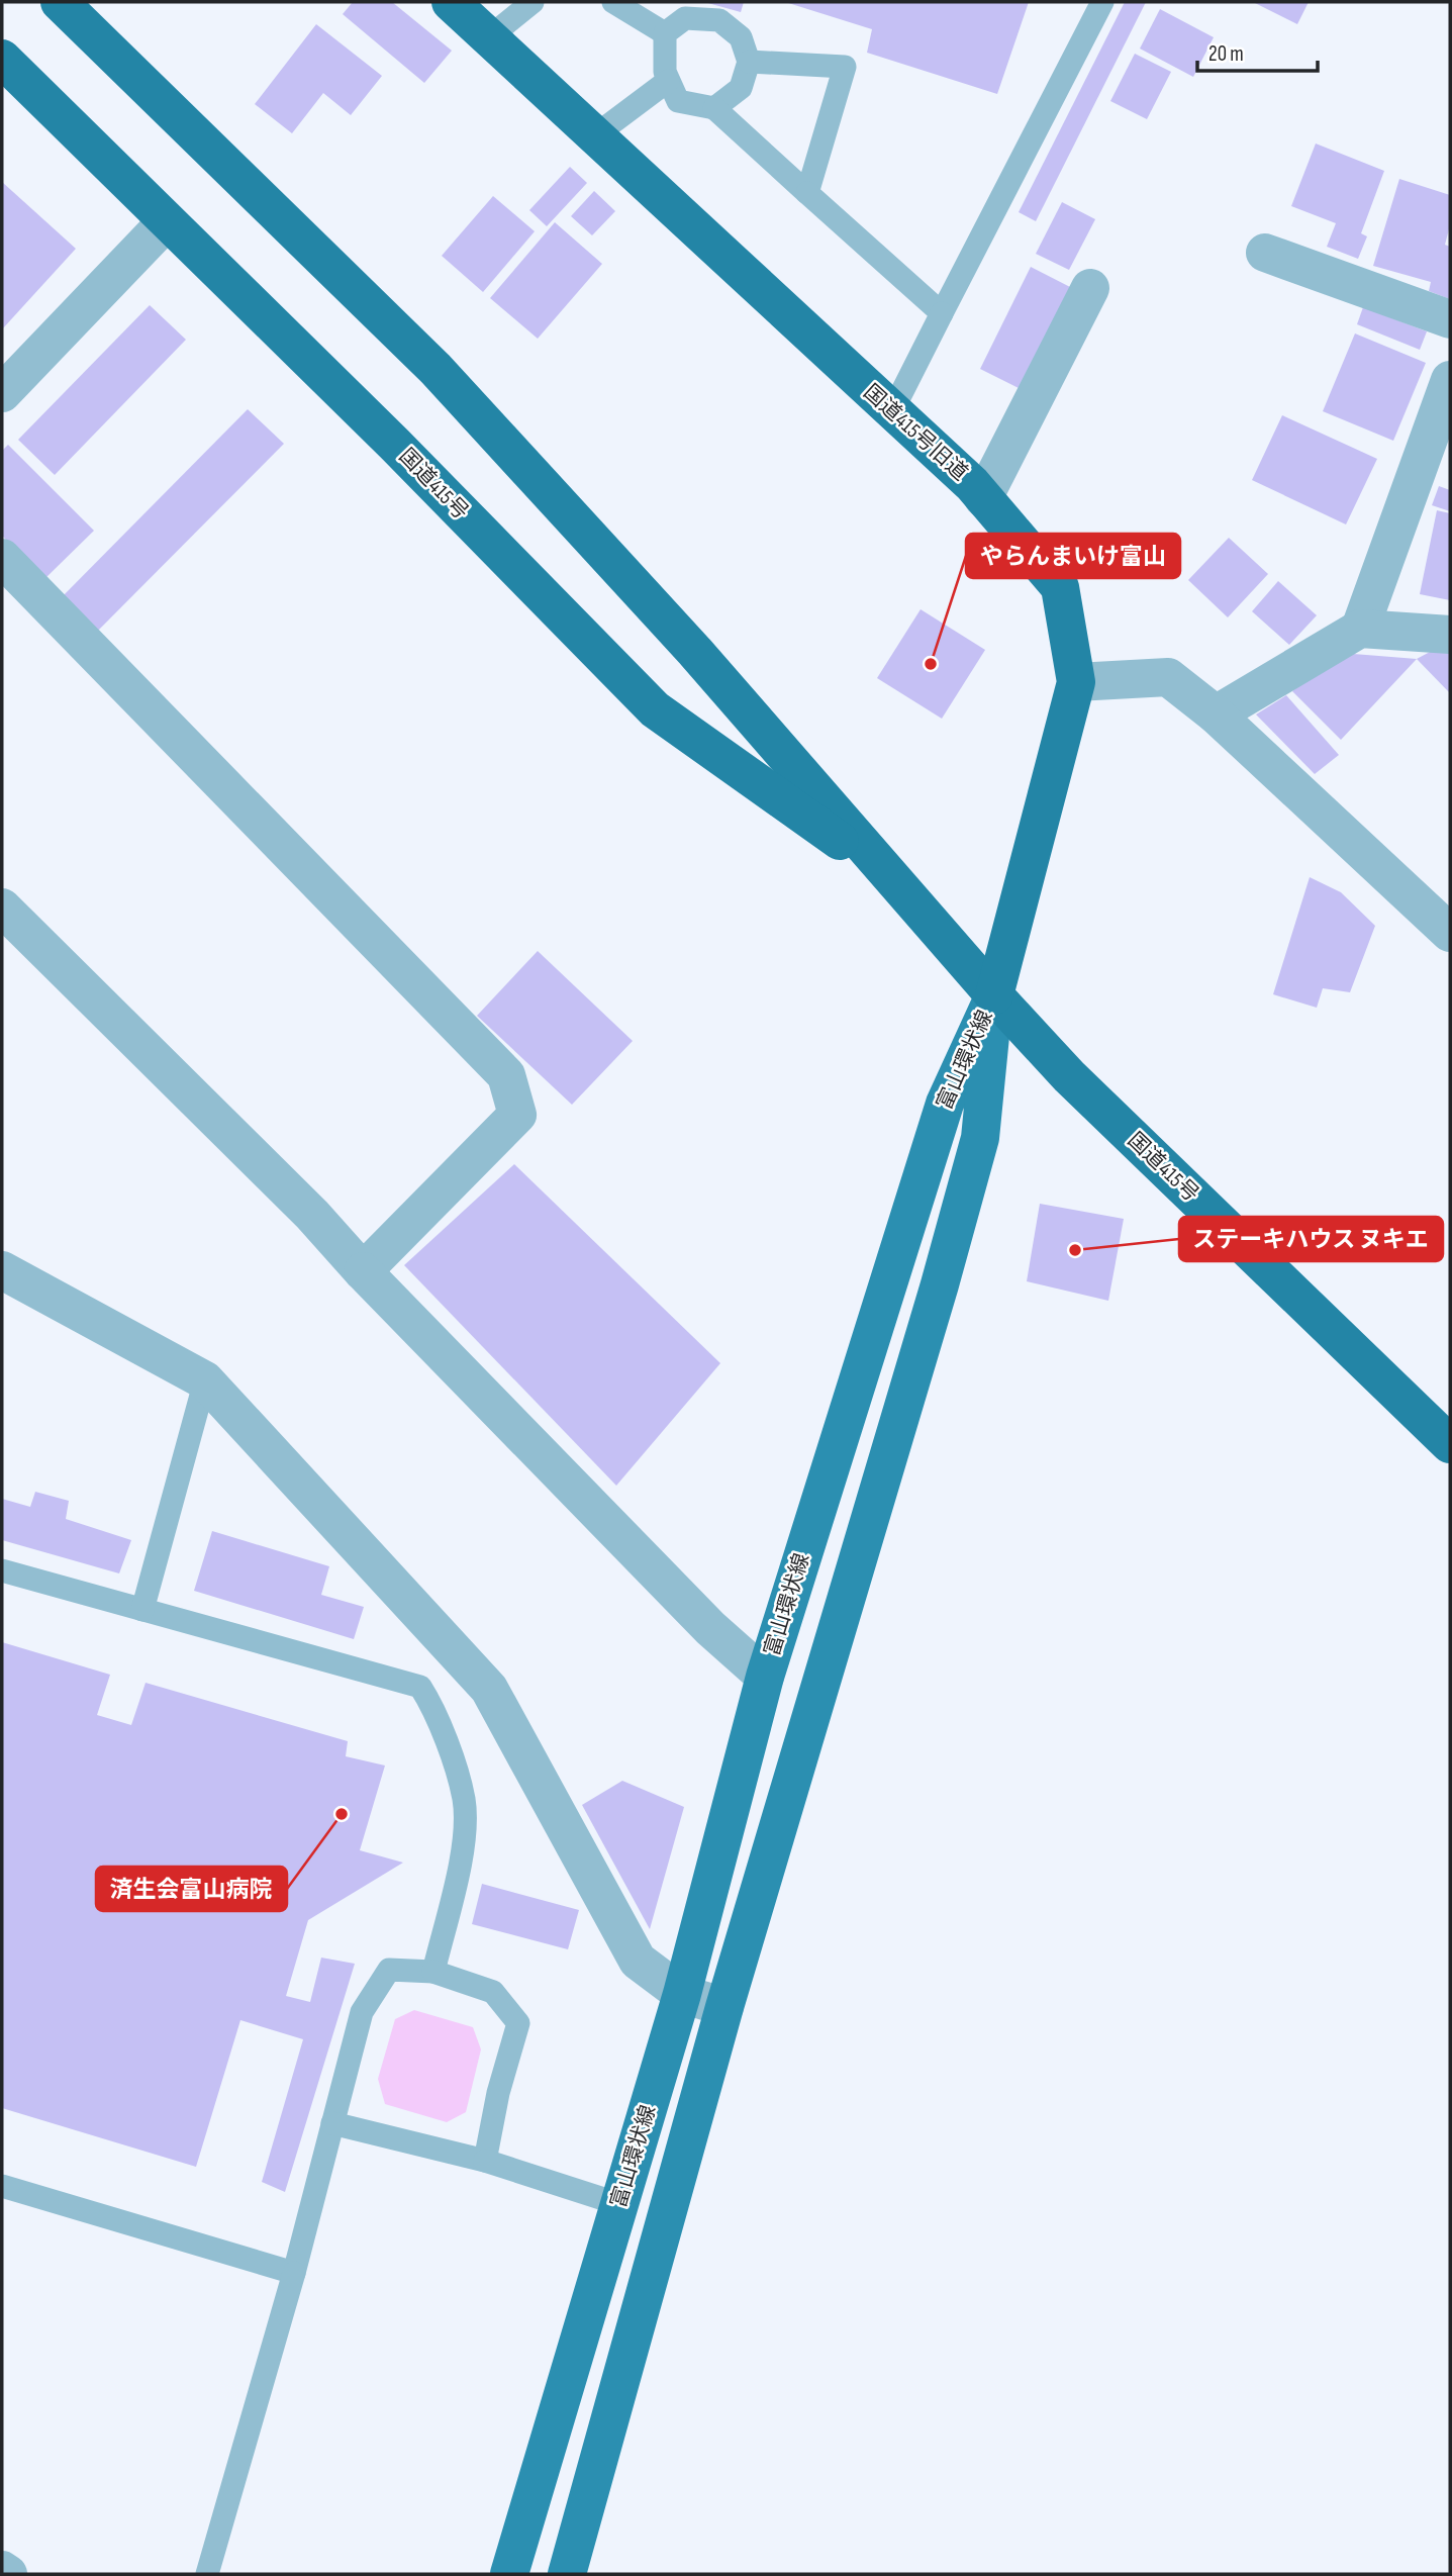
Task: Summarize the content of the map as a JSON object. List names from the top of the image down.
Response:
{
  "streets": {
    "highway": ["国道415号旧道", "国道415号"],
    "main road": ["富山環状線"]
  },
  "crossings": [
    ["国道415号旧道", "国道415号"],
    ["国道415号旧道", "富山環状線"],
    ["国道415号", "富山環状線"]
  ],
  "places": ["やらんまいけ富山", "ステーキハウス ヌキエ", "済生会富山病院"],
  "scale_bar": "20 m"
}
